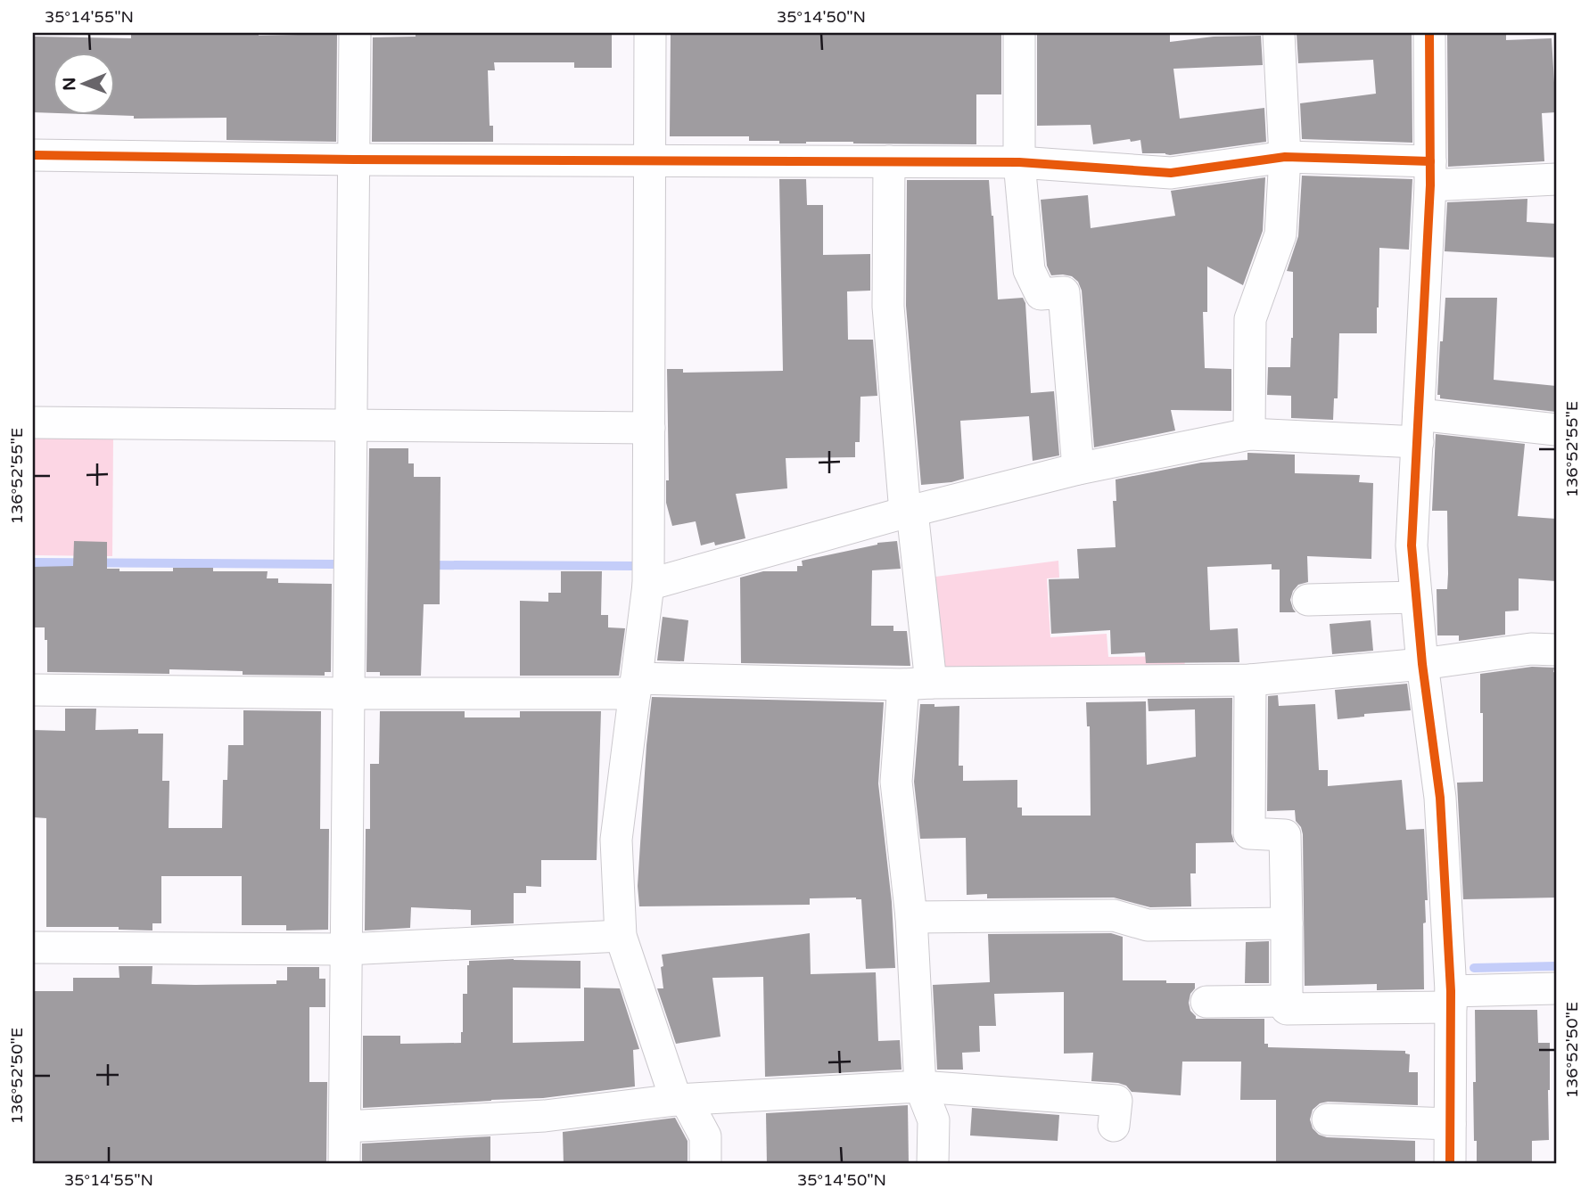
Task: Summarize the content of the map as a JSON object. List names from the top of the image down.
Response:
{
  "north": "left",
  "coordinates": [
    "35°14'55\"N",
    "35°14'50\"N",
    "136°52'55\"E",
    "136°52'50\"E"
  ]
}
